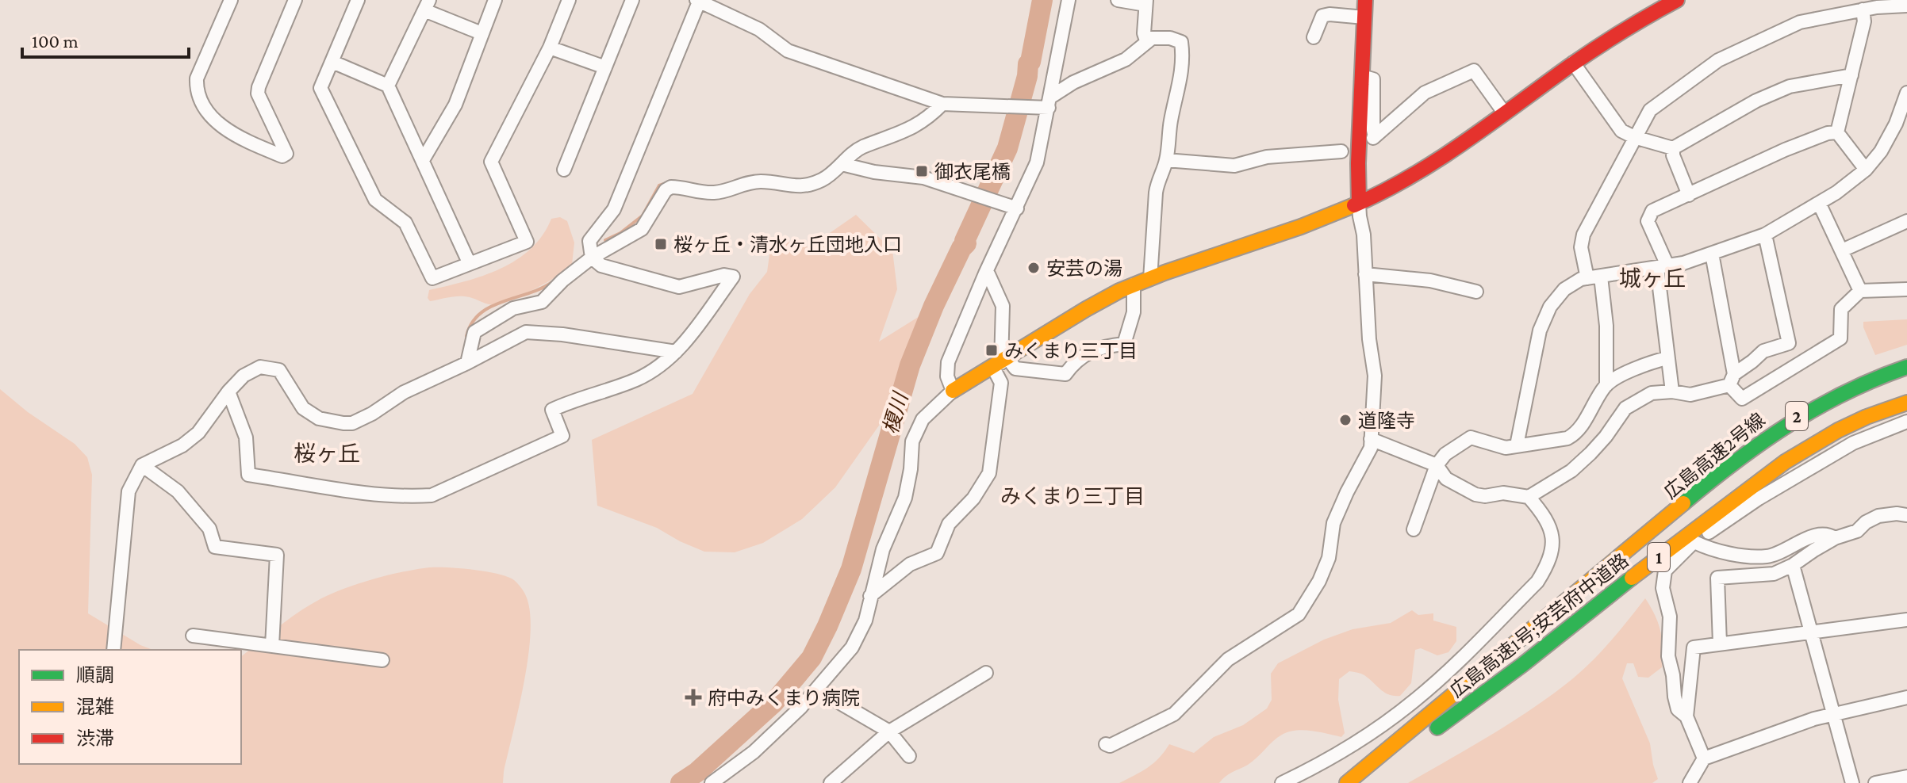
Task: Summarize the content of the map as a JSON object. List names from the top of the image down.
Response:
{
  "streets": {
    "main road": [
      "2",
      "広島高速2号線",
      "1",
      "広島高速1号;安芸府中道路"
    ]
  },
  "crossings": [
    ["広島高速2号線", "広島高速1号;安芸府中道路"]
  ],
  "districts": ["城ヶ丘", "桜ヶ丘", "みくまり三丁目"],
  "water": ["榎川"],
  "places": {
    "transit": ["御衣尾橋", "桜ヶ丘・清水ヶ丘団地入口", "みくまり三丁目"],
    "other": ["安芸の湯", "道隆寺"],
    "health": ["府中みくまり病院"]
  },
  "legend": ["順調", "混雑", "渋滞"],
  "scale_bar": "100 m"
}
